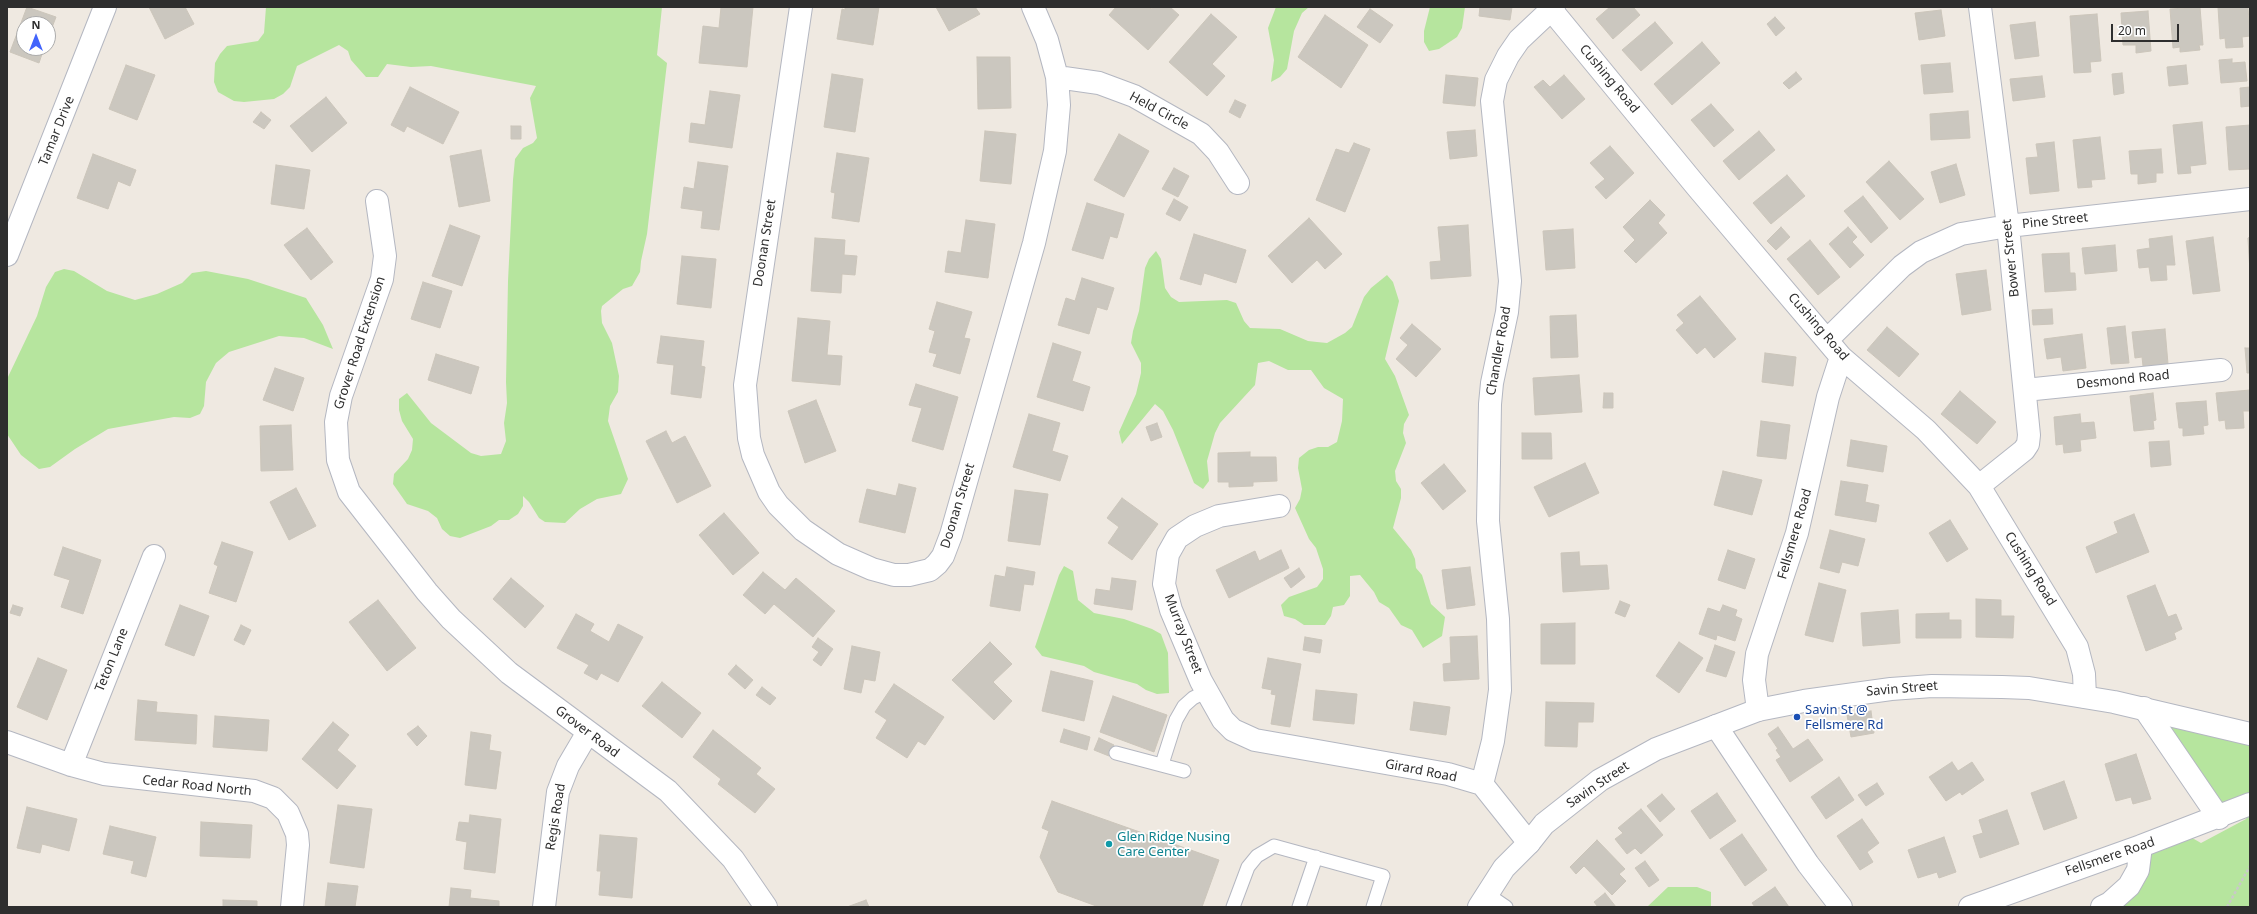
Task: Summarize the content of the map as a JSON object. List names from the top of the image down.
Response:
{
  "streets": {
    "street": [
      "Cushing Road",
      "Held Circle",
      "Tamar Drive",
      "Pine Street",
      "Doonan Street",
      "Bower Street",
      "Grover Road Extension",
      "Chandler Road",
      "Desmond Road",
      "Fellsmere Road",
      "Murray Street",
      "Teton Lane",
      "Savin Street",
      "Grover Road",
      "Girard Road",
      "Cedar Road North",
      "Regis Road"
    ]
  },
  "crossings": [
    ["Cushing Road", "Pine Street"],
    ["Cushing Road", "Bower Street"],
    ["Cushing Road", "Chandler Road"],
    ["Cushing Road", "Fellsmere Road"],
    ["Cushing Road", "Savin Street"],
    ["Held Circle", "Doonan Street"],
    ["Pine Street", "Bower Street"],
    ["Bower Street", "Desmond Road"],
    ["Grover Road Extension", "Grover Road"],
    ["Chandler Road", "Girard Road"],
    ["Fellsmere Road", "Savin Street"],
    ["Murray Street", "Girard Road"],
    ["Teton Lane", "Cedar Road North"],
    ["Grover Road", "Regis Road"]
  ],
  "places": ["Savin St @ Fellsmere Rd", "Glen Ridge Nusing Care Center"],
  "scale_bar": "20 m",
  "north": "top"
}
